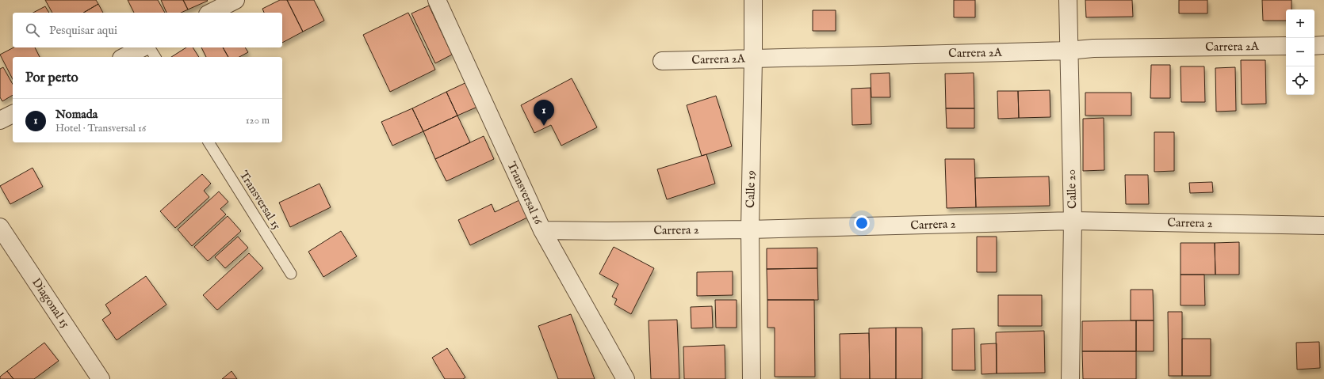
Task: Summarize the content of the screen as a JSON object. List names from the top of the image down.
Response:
{
  "streets": {
    "street": [
      "Carrera 2A",
      "Calle 19",
      "Calle 20",
      "Transversal 16",
      "Carrera 2",
      "Diagonal 15"
    ],
    "lane": ["Transversal 15"]
  },
  "crossings": [
    ["Carrera 2A", "Calle 19"],
    ["Carrera 2A", "Calle 20"],
    ["Calle 19", "Carrera 2"],
    ["Calle 20", "Carrera 2"],
    ["Transversal 16", "Carrera 2"]
  ],
  "page": {
    "map_buttons": ["+", "−"],
    "search": "Pesquisar aqui",
    "heading": "Por perto",
    "list": [
      {
        "mark": "1",
        "name": "Nomada",
        "note": "Hotel · Transversal 16",
        "value": "120 m"
      }
    ],
    "pins": "1"
  }
}
